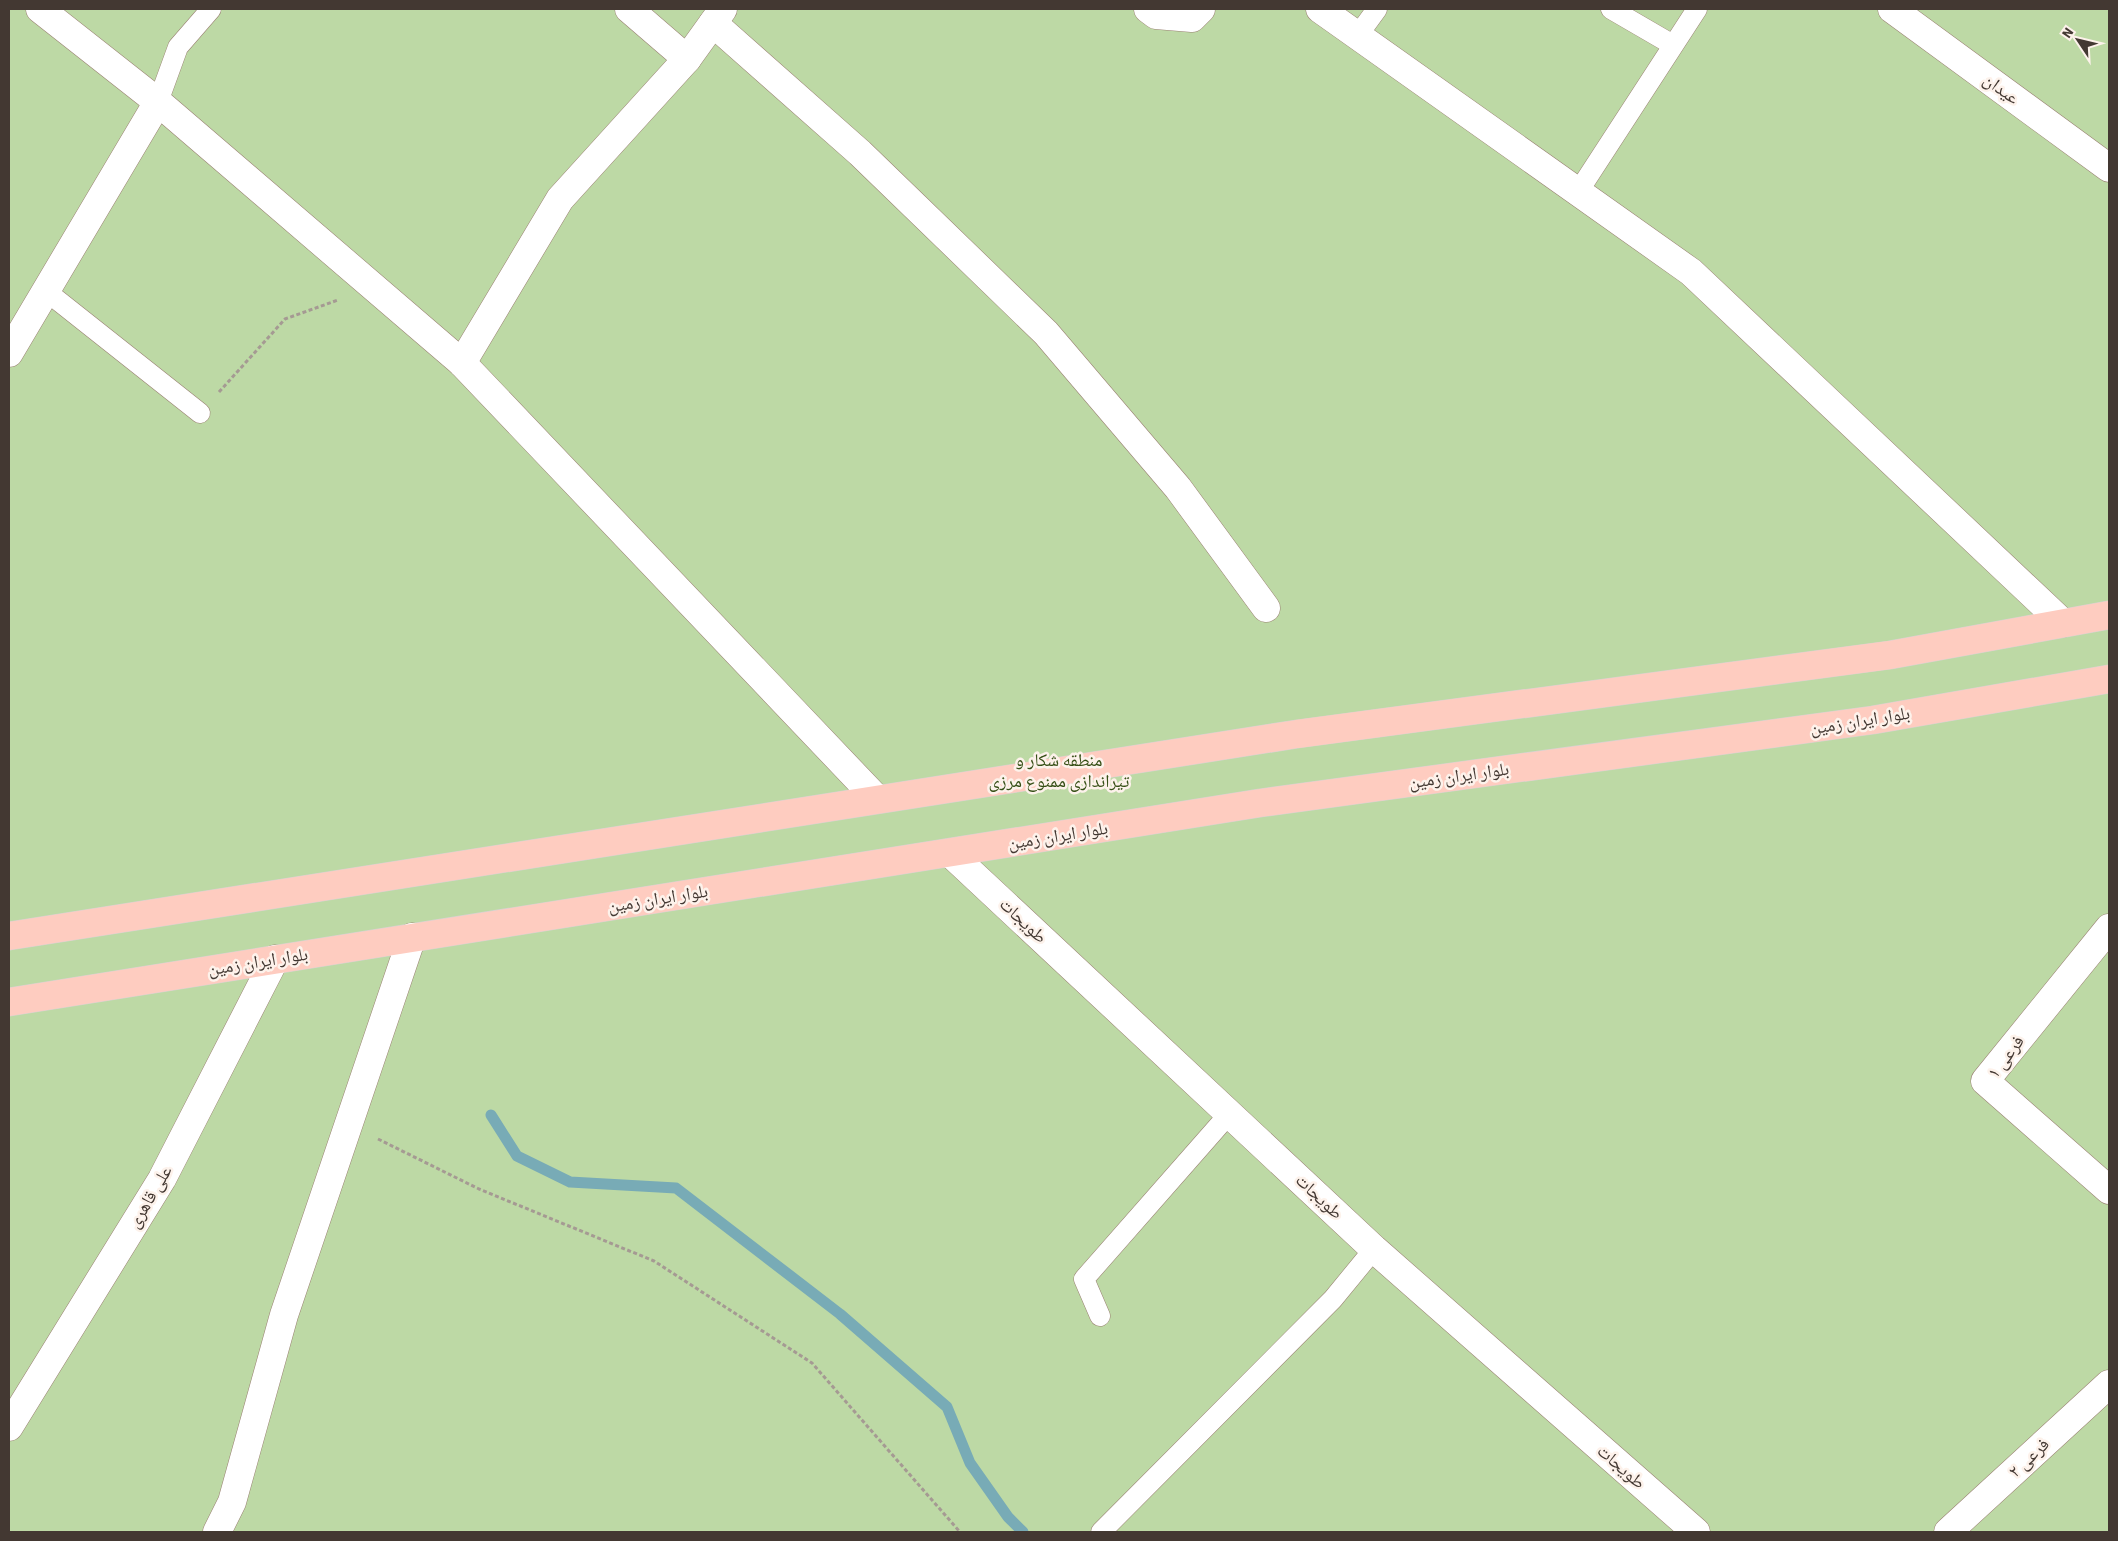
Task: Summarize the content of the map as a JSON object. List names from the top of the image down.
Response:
{
  "streets": {
    "main road": ["بلوار ایران زمین"],
    "street": [
      "عیدان",
      "طویجات",
      "فرعی ۱",
      "علی قاهری",
      "فرعی ۲"
    ]
  },
  "crossings": [
    ["بلوار ایران زمین", "طویجات"],
    ["بلوار ایران زمین", "علی قاهری"]
  ],
  "parks": ["منطقه شکار و تیراندازی ممنوع مرزی"],
  "north": "top left"
}
